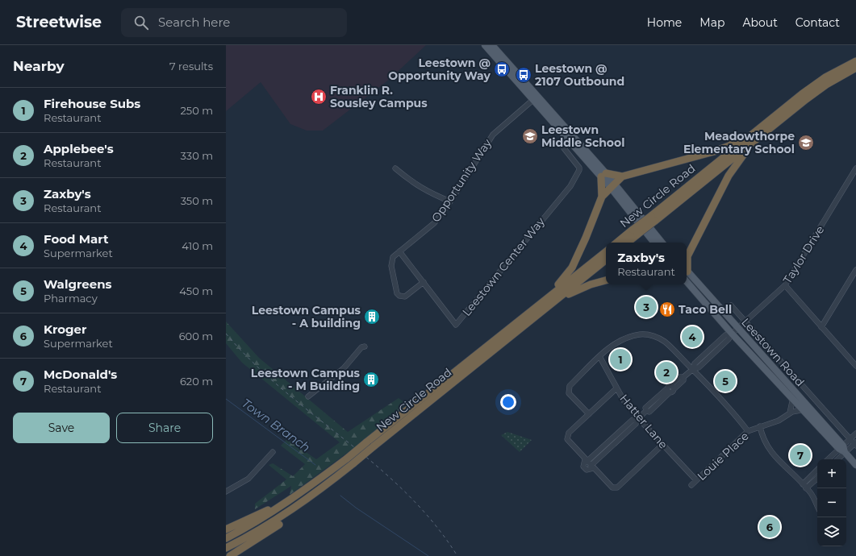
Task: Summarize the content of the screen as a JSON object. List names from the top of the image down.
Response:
{
  "streets": {
    "highway": ["New Circle Road"],
    "main road": ["Leestown Road"],
    "street": [
      "Opportunity Way",
      "Taylor Drive",
      "Leestown Center Way",
      "Hatter Lane",
      "Louie Place"
    ]
  },
  "crossings": [
    ["Opportunity Way", "Leestown Center Way"],
    ["Taylor Drive", "Leestown Road"],
    ["Taylor Drive", "Hatter Lane"],
    ["Leestown Road", "Louie Place"],
    ["Hatter Lane", "Louie Place"]
  ],
  "water": ["Town Branch"],
  "places": {
    "bus stop": ["Leestown @ Opportunity Way", "Leestown @ 2107 Outbound"],
    "hospital": ["Franklin R. Sousley Campus"],
    "school or university": ["Leestown Middle School", "Meadowthorpe Elementary School"],
    "restaurant": ["Taco Bell"],
    "building": ["Leestown Campus - A building", "Leestown Campus - M Building"]
  },
  "page": {
    "header": "Streetwise",
    "search": "Search here",
    "nav": [
      "Home",
      "Map",
      "About",
      "Contact"
    ],
    "heading": ["Nearby", "7 results"],
    "list": [
      {
        "mark": "1",
        "name": "Firehouse Subs",
        "note": "Restaurant",
        "value": "250 m"
      },
      {
        "mark": "2",
        "name": "Applebee's",
        "note": "Restaurant",
        "value": "330 m"
      },
      {
        "mark": "3",
        "name": "Zaxby's",
        "note": "Restaurant",
        "value": "350 m"
      },
      {
        "mark": "4",
        "name": "Food Mart",
        "note": "Supermarket",
        "value": "410 m"
      },
      {
        "mark": "5",
        "name": "Walgreens",
        "note": "Pharmacy",
        "value": "450 m"
      },
      {
        "mark": "6",
        "name": "Kroger",
        "note": "Supermarket",
        "value": "600 m"
      },
      {
        "mark": "7",
        "name": "McDonald's",
        "note": "Restaurant",
        "value": "620 m"
      }
    ],
    "popup": ["Zaxby's", "Restaurant"],
    "pins": [
      "3",
      "4",
      "1",
      "2",
      "5",
      "7",
      "6"
    ],
    "buttons": ["Save", "Share"],
    "map_buttons": ["+", "−"]
  }
}
